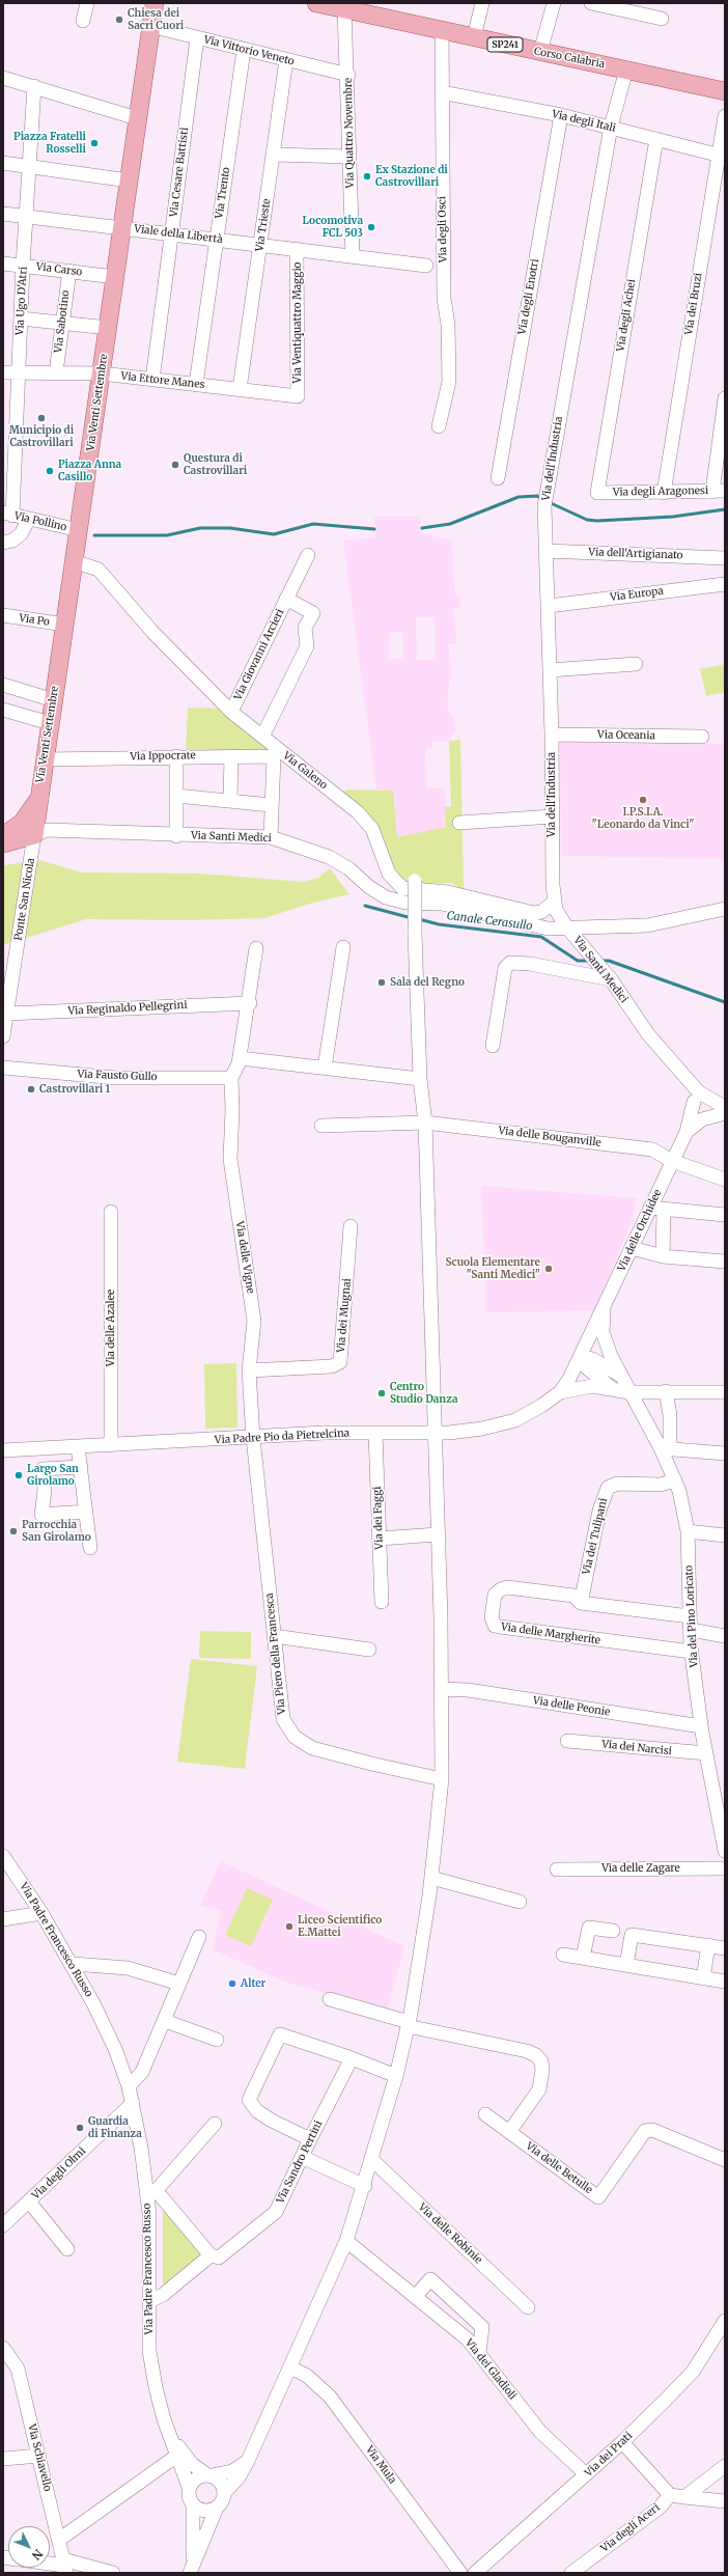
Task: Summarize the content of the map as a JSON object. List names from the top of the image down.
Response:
{
  "streets": {
    "main road": ["SP241", "Corso Calabria", "Via Venti Settembre"],
    "street": [
      "Via Vittorio Veneto",
      "Via degli Itali",
      "Via Quattro Novembre",
      "Via Cesare Battisti",
      "Via Trento",
      "Via Trieste",
      "Via degli Osci",
      "Viale della Libertà",
      "Via Carso",
      "Via degli Enotri",
      "Via Ugo D'Atri",
      "Via dei Bruzi",
      "Via degli Achei",
      "Via Sabotino",
      "Via Ventiquattro Maggio",
      "Via Ettore Manes",
      "Via dell'Industria",
      "Via degli Aragonesi",
      "Via Pollino",
      "Via dell'Artigianato",
      "Via Europa",
      "Via Po",
      "Via Giovanni Arcieri",
      "Via Oceania",
      "Via Ippocrate",
      "Via Galeno",
      "Via Santi Medici",
      "Ponte San Nicola",
      "Via Reginaldo Pellegrini",
      "Via Fausto Gullo",
      "Via delle Bouganville",
      "Via delle Orchidee",
      "Via delle Vigne",
      "Via dei Mugnai",
      "Via delle Azalee",
      "Via Padre Pio da Pietrelcina",
      "Via dei Faggi",
      "Via dei Tulipani",
      "Via del Pino Loricato",
      "Via delle Margherite",
      "Via Piero della Francesca",
      "Via delle Peonie",
      "Via dei Narcisi",
      "Via delle Zagare",
      "Via Padre Francesco Russo",
      "Via Sandro Pertini",
      "Via delle Betulle",
      "Via degli Olmi",
      "Via delle Robinie",
      "Via dei Gladioli",
      "Via dei Prati",
      "Via Schiavello",
      "Via Mula",
      "Via degli Aceri"
    ]
  },
  "crossings": [
    ["Via Vittorio Veneto", "Via Quattro Novembre"],
    ["Via Vittorio Veneto", "Via Cesare Battisti"],
    ["Via Vittorio Veneto", "Via Trento"],
    ["Via Vittorio Veneto", "Via Trieste"],
    ["Via Vittorio Veneto", "Via Venti Settembre"],
    ["Corso Calabria", "Via Quattro Novembre"],
    ["Corso Calabria", "Via degli Osci"],
    ["Corso Calabria", "Via dell'Industria"],
    ["Via degli Itali", "Via degli Osci"],
    ["Via degli Itali", "Via degli Enotri"],
    ["Via degli Itali", "Via dei Bruzi"],
    ["Via degli Itali", "Via degli Achei"],
    ["Via degli Itali", "Via dell'Industria"],
    ["Via Quattro Novembre", "Viale della Libertà"],
    ["Via Cesare Battisti", "Viale della Libertà"],
    ["Via Cesare Battisti", "Via Ettore Manes"],
    ["Via Trento", "Viale della Libertà"],
    ["Via Trento", "Via Ettore Manes"],
    ["Via Trieste", "Viale della Libertà"],
    ["Via Trieste", "Via Ettore Manes"],
    ["Viale della Libertà", "Via Ugo D'Atri"],
    ["Viale della Libertà", "Via Ventiquattro Maggio"],
    ["Viale della Libertà", "Via Venti Settembre"],
    ["Via Carso", "Via Ugo D'Atri"],
    ["Via Carso", "Via Sabotino"],
    ["Via Carso", "Via Venti Settembre"],
    ["Via Ugo D'Atri", "Via Ettore Manes"],
    ["Via Ugo D'Atri", "Via Pollino"],
    ["Via dei Bruzi", "Via degli Aragonesi"],
    ["Via degli Achei", "Via degli Aragonesi"],
    ["Via Sabotino", "Via Ettore Manes"],
    ["Via Ventiquattro Maggio", "Via Ettore Manes"],
    ["Via Ettore Manes", "Via Venti Settembre"],
    ["Via Venti Settembre", "Via Pollino"],
    ["Via Venti Settembre", "Via Po"],
    ["Via Venti Settembre", "Via Ippocrate"],
    ["Via Venti Settembre", "Via Galeno"],
    ["Via Venti Settembre", "Via Santi Medici"],
    ["Via Venti Settembre", "Ponte San Nicola"],
    ["Via dell'Industria", "Via dell'Artigianato"],
    ["Via dell'Industria", "Via Europa"],
    ["Via dell'Industria", "Via Oceania"],
    ["Via dell'Industria", "Via Galeno"],
    ["Via dell'Industria", "Via Santi Medici"],
    ["Via Giovanni Arcieri", "Via Galeno"],
    ["Via Ippocrate", "Via Galeno"],
    ["Via Santi Medici", "Ponte San Nicola"],
    ["Via Santi Medici", "Via delle Orchidee"],
    ["Ponte San Nicola", "Via Reginaldo Pellegrini"],
    ["Via Fausto Gullo", "Via delle Vigne"],
    ["Via delle Bouganville", "Via delle Orchidee"],
    ["Via delle Orchidee", "Via Padre Pio da Pietrelcina"],
    ["Via delle Orchidee", "Via del Pino Loricato"],
    ["Via delle Vigne", "Via dei Mugnai"],
    ["Via delle Vigne", "Via Padre Pio da Pietrelcina"],
    ["Via delle Vigne", "Via Piero della Francesca"],
    ["Via delle Azalee", "Via Padre Pio da Pietrelcina"],
    ["Via Padre Pio da Pietrelcina", "Via dei Faggi"],
    ["Via Padre Pio da Pietrelcina", "Via Piero della Francesca"],
    ["Via dei Tulipani", "Via del Pino Loricato"],
    ["Via dei Tulipani", "Via delle Margherite"],
    ["Via del Pino Loricato", "Via delle Margherite"],
    ["Via del Pino Loricato", "Via delle Peonie"],
    ["Via del Pino Loricato", "Via dei Narcisi"],
    ["Via Padre Francesco Russo", "Via Sandro Pertini"],
    ["Via Padre Francesco Russo", "Via degli Olmi"],
    ["Via dei Gladioli", "Via dei Prati"]
  ],
  "water": ["Canale Cerasullo"],
  "places": [
    "Chiesa dei Sacri Cuori",
    "Piazza Fratelli Rosselli",
    "Ex Stazione di Castrovillari",
    "Locomotiva FCL 503",
    "Municipio di Castrovillari",
    "Questura di Castrovillari",
    "Piazza Anna Casillo",
    "I.P.S.I.A. \"Leonardo da Vinci\"",
    "Sala del Regno",
    "Castrovillari 1",
    "Scuola Elementare \"Santi Medici\"",
    "Centro Studio Danza",
    "Largo San Girolamo",
    "Parrocchia San Girolamo",
    "Liceo Scientifico E.Mattei",
    "Alter",
    "Guardia di Finanza"
  ],
  "north": "bottom right"
}
